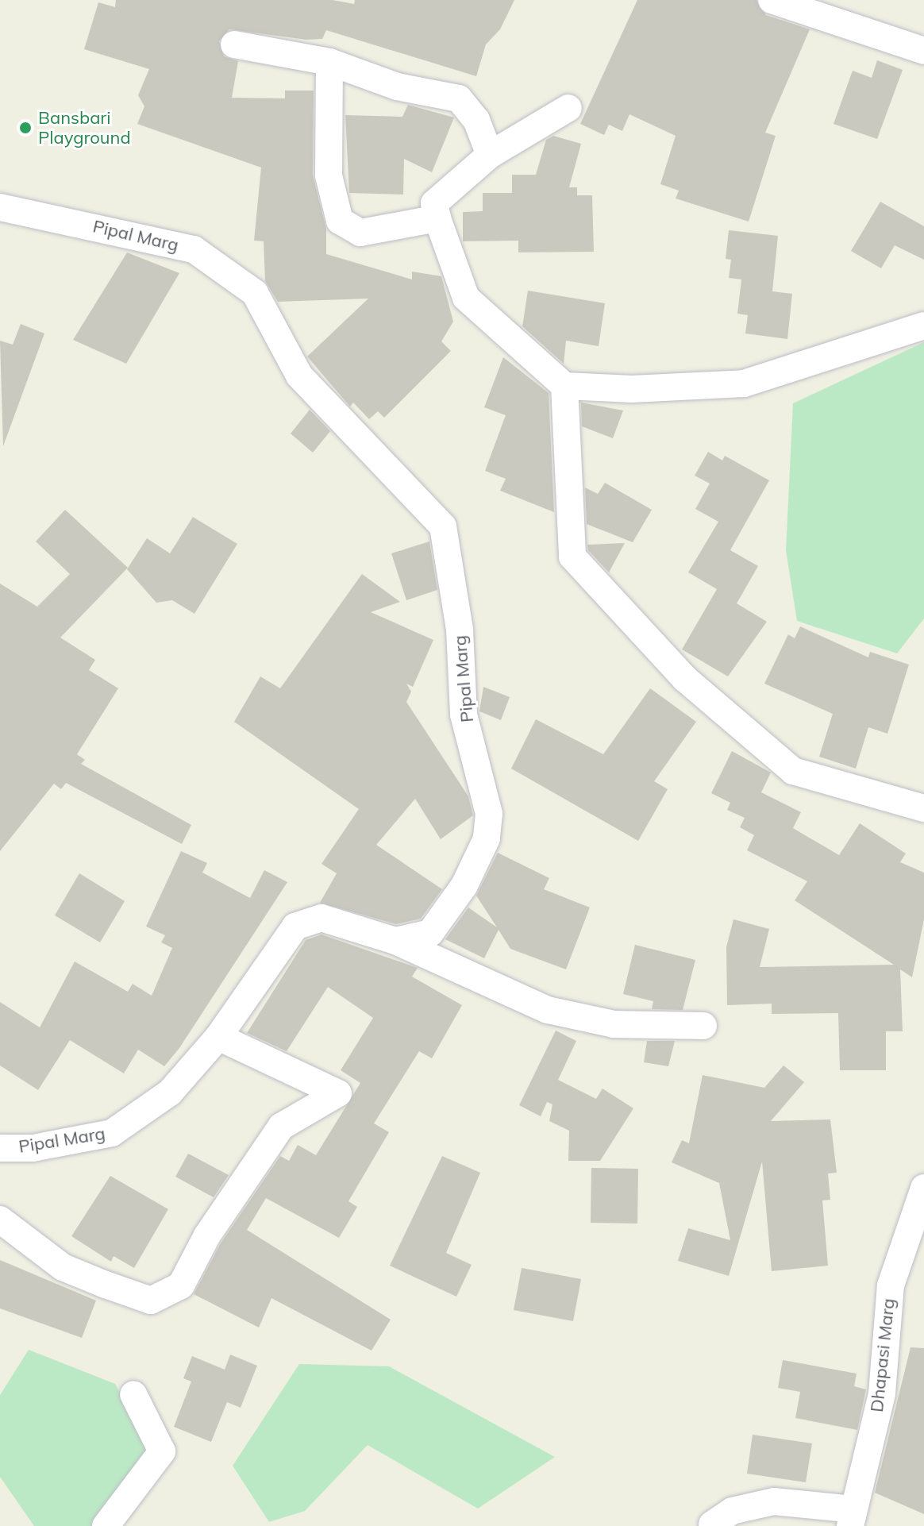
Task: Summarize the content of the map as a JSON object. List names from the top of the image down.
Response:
{
  "streets": {
    "street": ["Pipal Marg", "Dhapasi Marg"]
  },
  "places": ["Bansbari Playground"]
}
